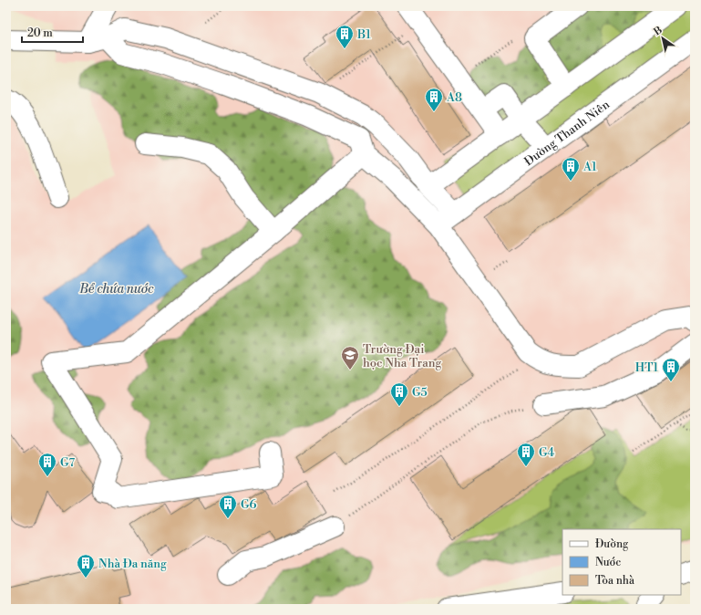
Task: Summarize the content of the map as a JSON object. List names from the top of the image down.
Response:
{
  "streets": {
    "main road": ["Đường Thanh Niên"]
  },
  "water": ["Bể chứa nước"],
  "places": {
    "building": [
      "B1",
      "A8",
      "A1",
      "HT1",
      "G5",
      "G4",
      "G7",
      "G6",
      "Nhà Đa năng"
    ],
    "school or university": ["Trường Đại học Nha Trang"]
  },
  "legend": ["Đường", "Nước", "Tòa nhà"],
  "scale_bar": "20 m",
  "north": "top left"
}
